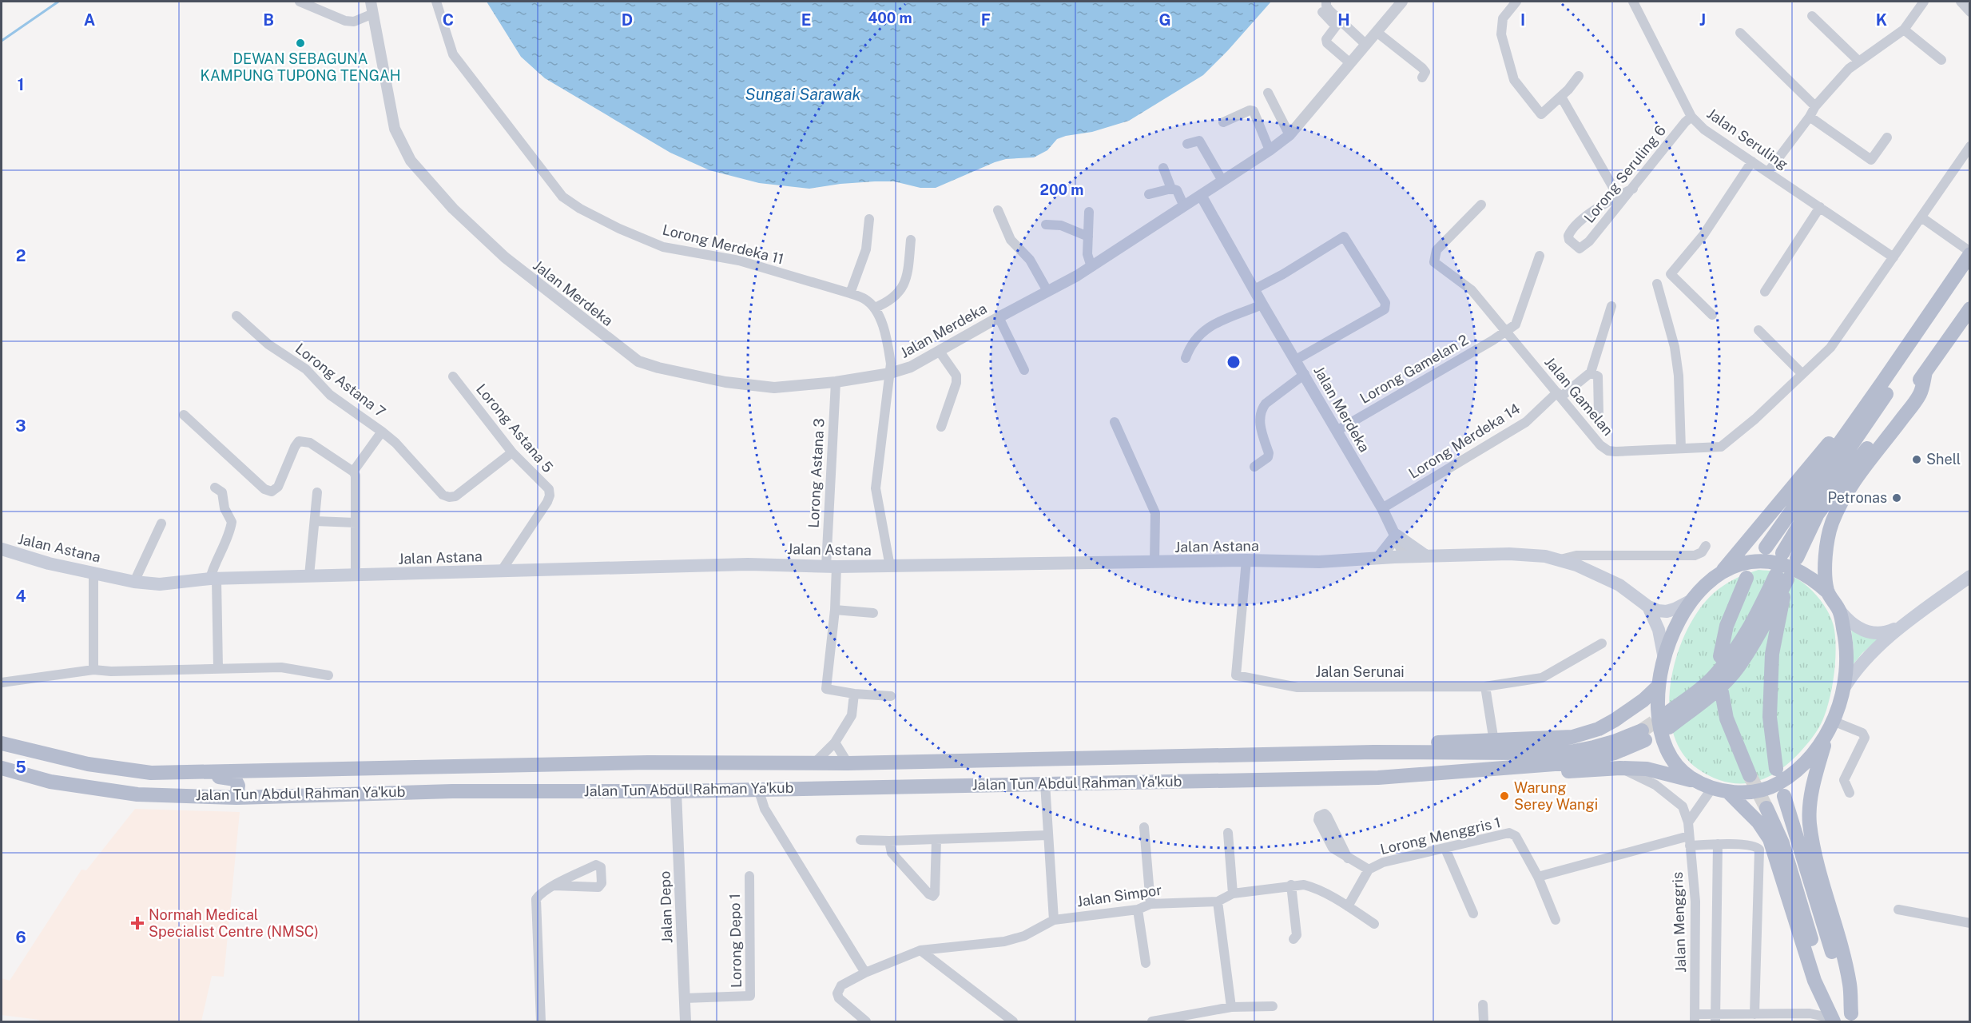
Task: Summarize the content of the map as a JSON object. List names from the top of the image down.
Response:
{
  "streets": {
    "main road": ["Jalan Astana", "Jalan Tun Abdul Rahman Ya'kub"],
    "street": [
      "Jalan Seruling",
      "Lorong Seruling 6",
      "Lorong Merdeka 11",
      "Jalan Merdeka",
      "Lorong Gamelan 2",
      "Lorong Astana 7",
      "Jalan Gamelan",
      "Lorong Astana 5",
      "Lorong Merdeka 14",
      "Lorong Astana 3",
      "Jalan Serunai",
      "Lorong Menggris 1",
      "Jalan Simpor",
      "Jalan Depo",
      "Jalan Menggris",
      "Lorong Depo 1"
    ]
  },
  "crossings": [
    ["Jalan Seruling", "Lorong Seruling 6"],
    ["Jalan Seruling", "Jalan Gamelan"],
    ["Jalan Merdeka", "Lorong Gamelan 2"],
    ["Jalan Merdeka", "Lorong Merdeka 14"],
    ["Jalan Merdeka", "Lorong Astana 3"],
    ["Jalan Merdeka", "Jalan Astana"],
    ["Lorong Gamelan 2", "Jalan Gamelan"],
    ["Lorong Astana 7", "Lorong Astana 5"],
    ["Jalan Gamelan", "Lorong Merdeka 14"],
    ["Lorong Astana 5", "Jalan Astana"],
    ["Lorong Astana 3", "Jalan Astana"],
    ["Jalan Astana", "Jalan Serunai"],
    ["Jalan Tun Abdul Rahman Ya'kub", "Jalan Depo"],
    ["Lorong Menggris 1", "Jalan Simpor"],
    ["Jalan Depo", "Lorong Depo 1"]
  ],
  "water": ["Sungai Sarawak"],
  "places": {
    "other": [
      "DEWAN SEBAGUNA KAMPUNG TUPONG TENGAH",
      "Shell",
      "Petronas",
      "Warung Serey Wangi"
    ],
    "health": ["Normah Medical Specialist Centre (NMSC)"]
  },
  "grid": {
    "columns": [
      "A",
      "B",
      "C",
      "D",
      "E",
      "F",
      "G",
      "H",
      "I",
      "J",
      "K"
    ],
    "rows": [
      "1",
      "2",
      "3",
      "4",
      "5",
      "6"
    ]
  },
  "rings": ["400 m", "200 m"]
}
